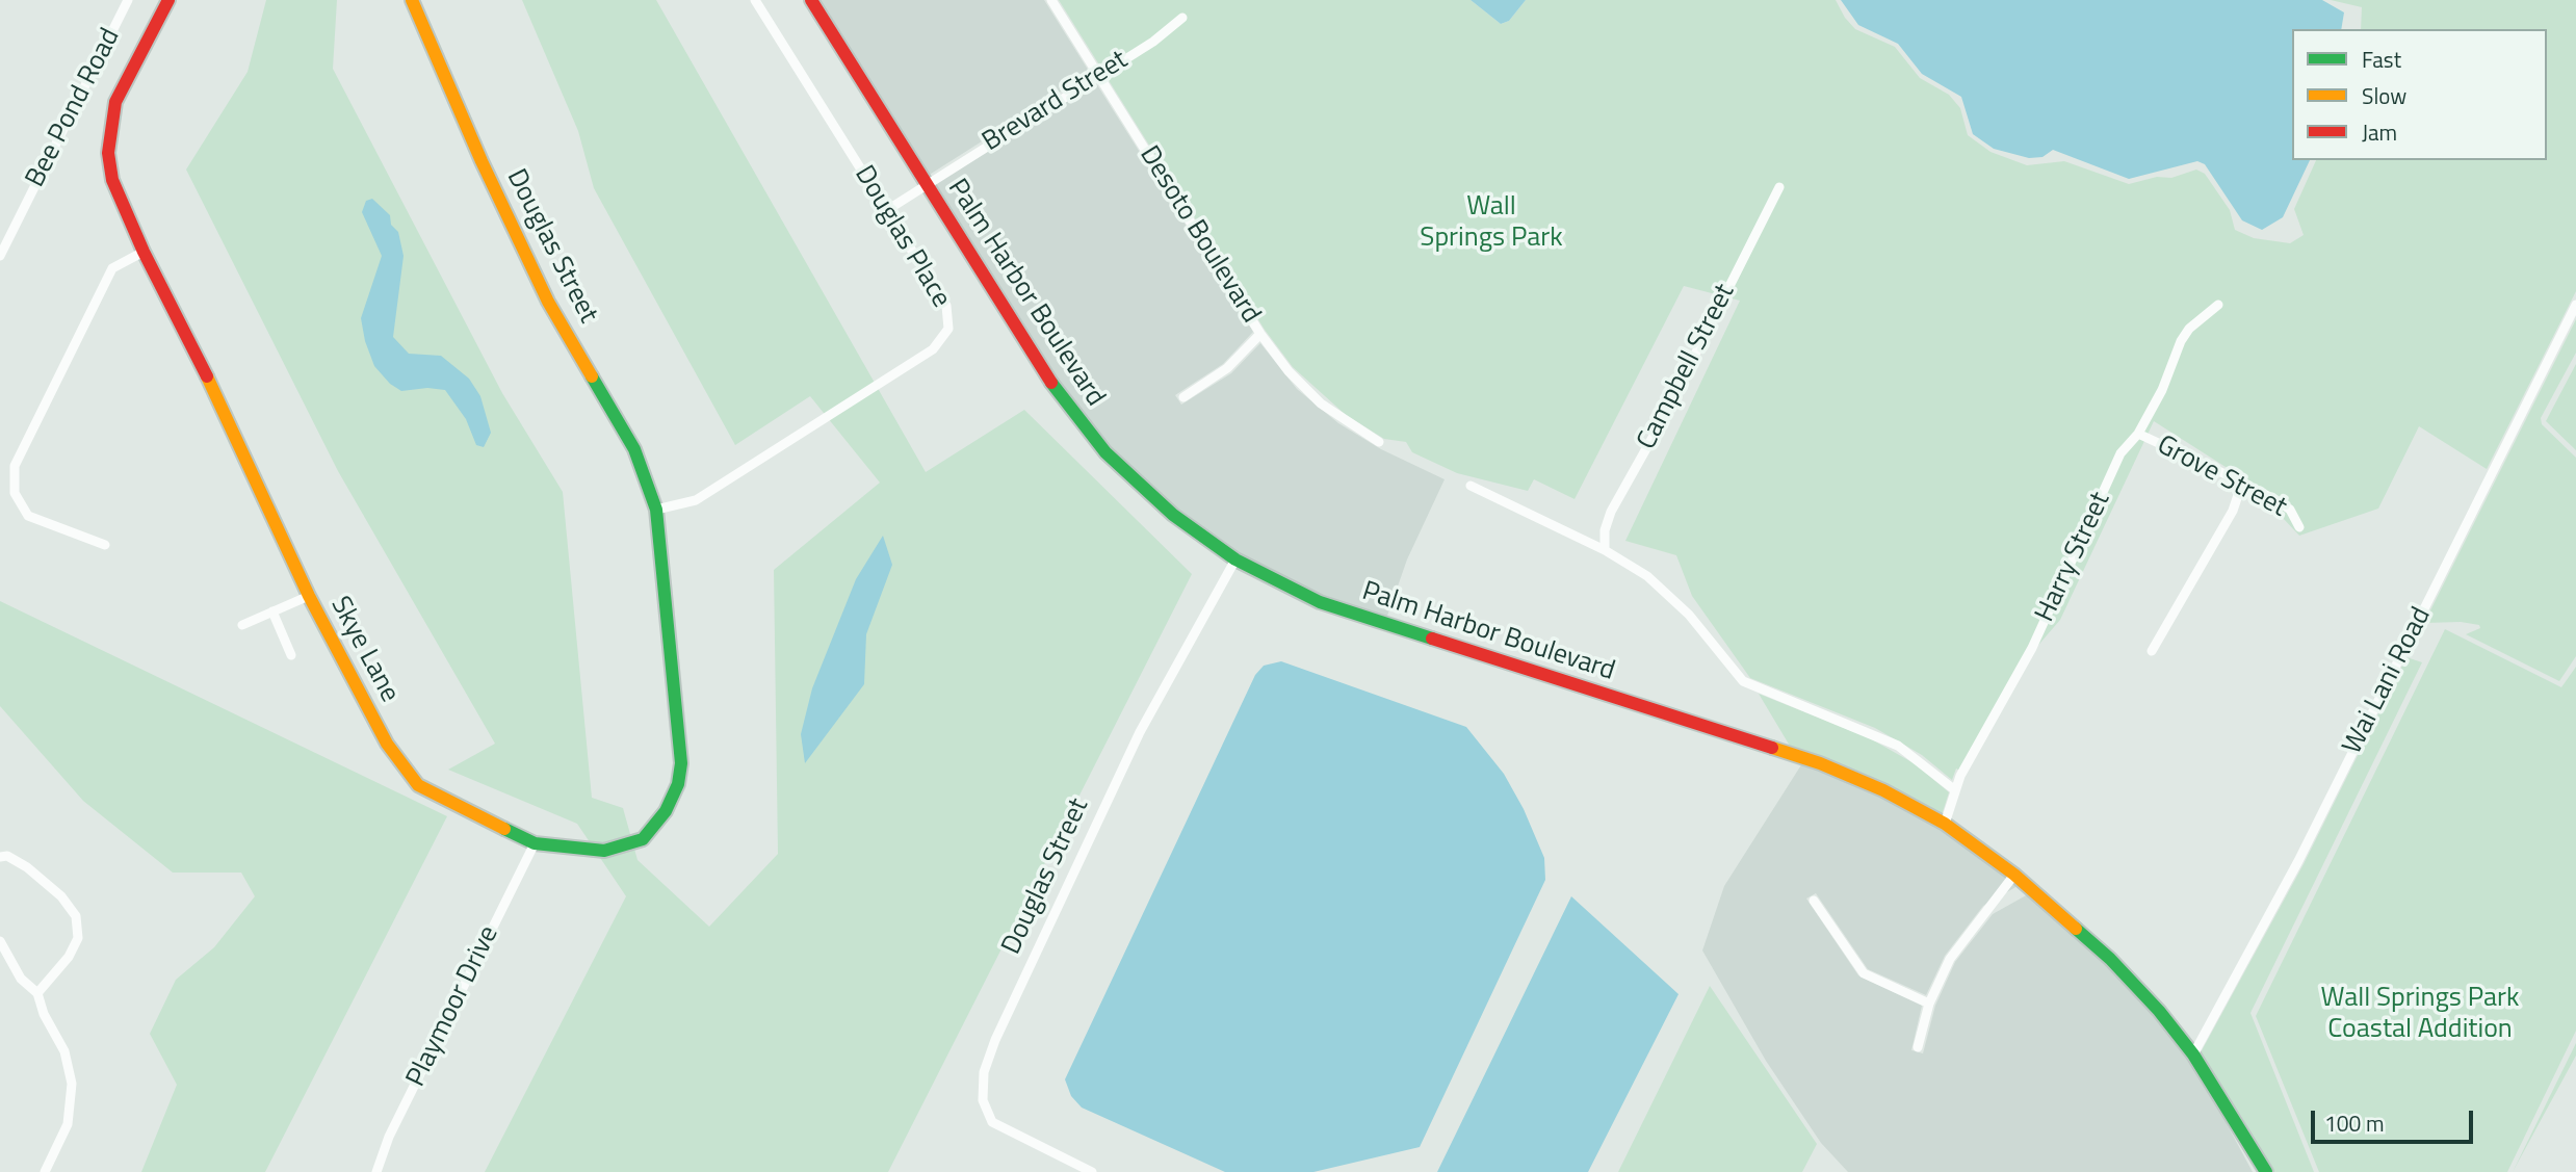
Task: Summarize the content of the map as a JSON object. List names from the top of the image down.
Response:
{
  "streets": {
    "street": [
      "Brevard Street",
      "Bee Pond Road",
      "Desoto Boulevard",
      "Douglas Place",
      "Douglas Street",
      "Palm Harbor Boulevard",
      "Campbell Street",
      "Grove Street",
      "Harry Street",
      "Skye Lane",
      "Wai Lani Road",
      "Playmoor Drive"
    ]
  },
  "crossings": [
    ["Brevard Street", "Desoto Boulevard"],
    ["Brevard Street", "Douglas Place"],
    ["Brevard Street", "Palm Harbor Boulevard"],
    ["Douglas Place", "Douglas Street"],
    ["Douglas Place", "Skye Lane"],
    ["Douglas Street", "Palm Harbor Boulevard"],
    ["Douglas Street", "Skye Lane"],
    ["Palm Harbor Boulevard", "Harry Street"],
    ["Palm Harbor Boulevard", "Wai Lani Road"],
    ["Grove Street", "Harry Street"],
    ["Skye Lane", "Playmoor Drive"]
  ],
  "parks": ["Wall Springs Park", "Wall Springs Park Coastal Addition"],
  "legend": ["Fast", "Slow", "Jam"],
  "scale_bar": "100 m"
}
